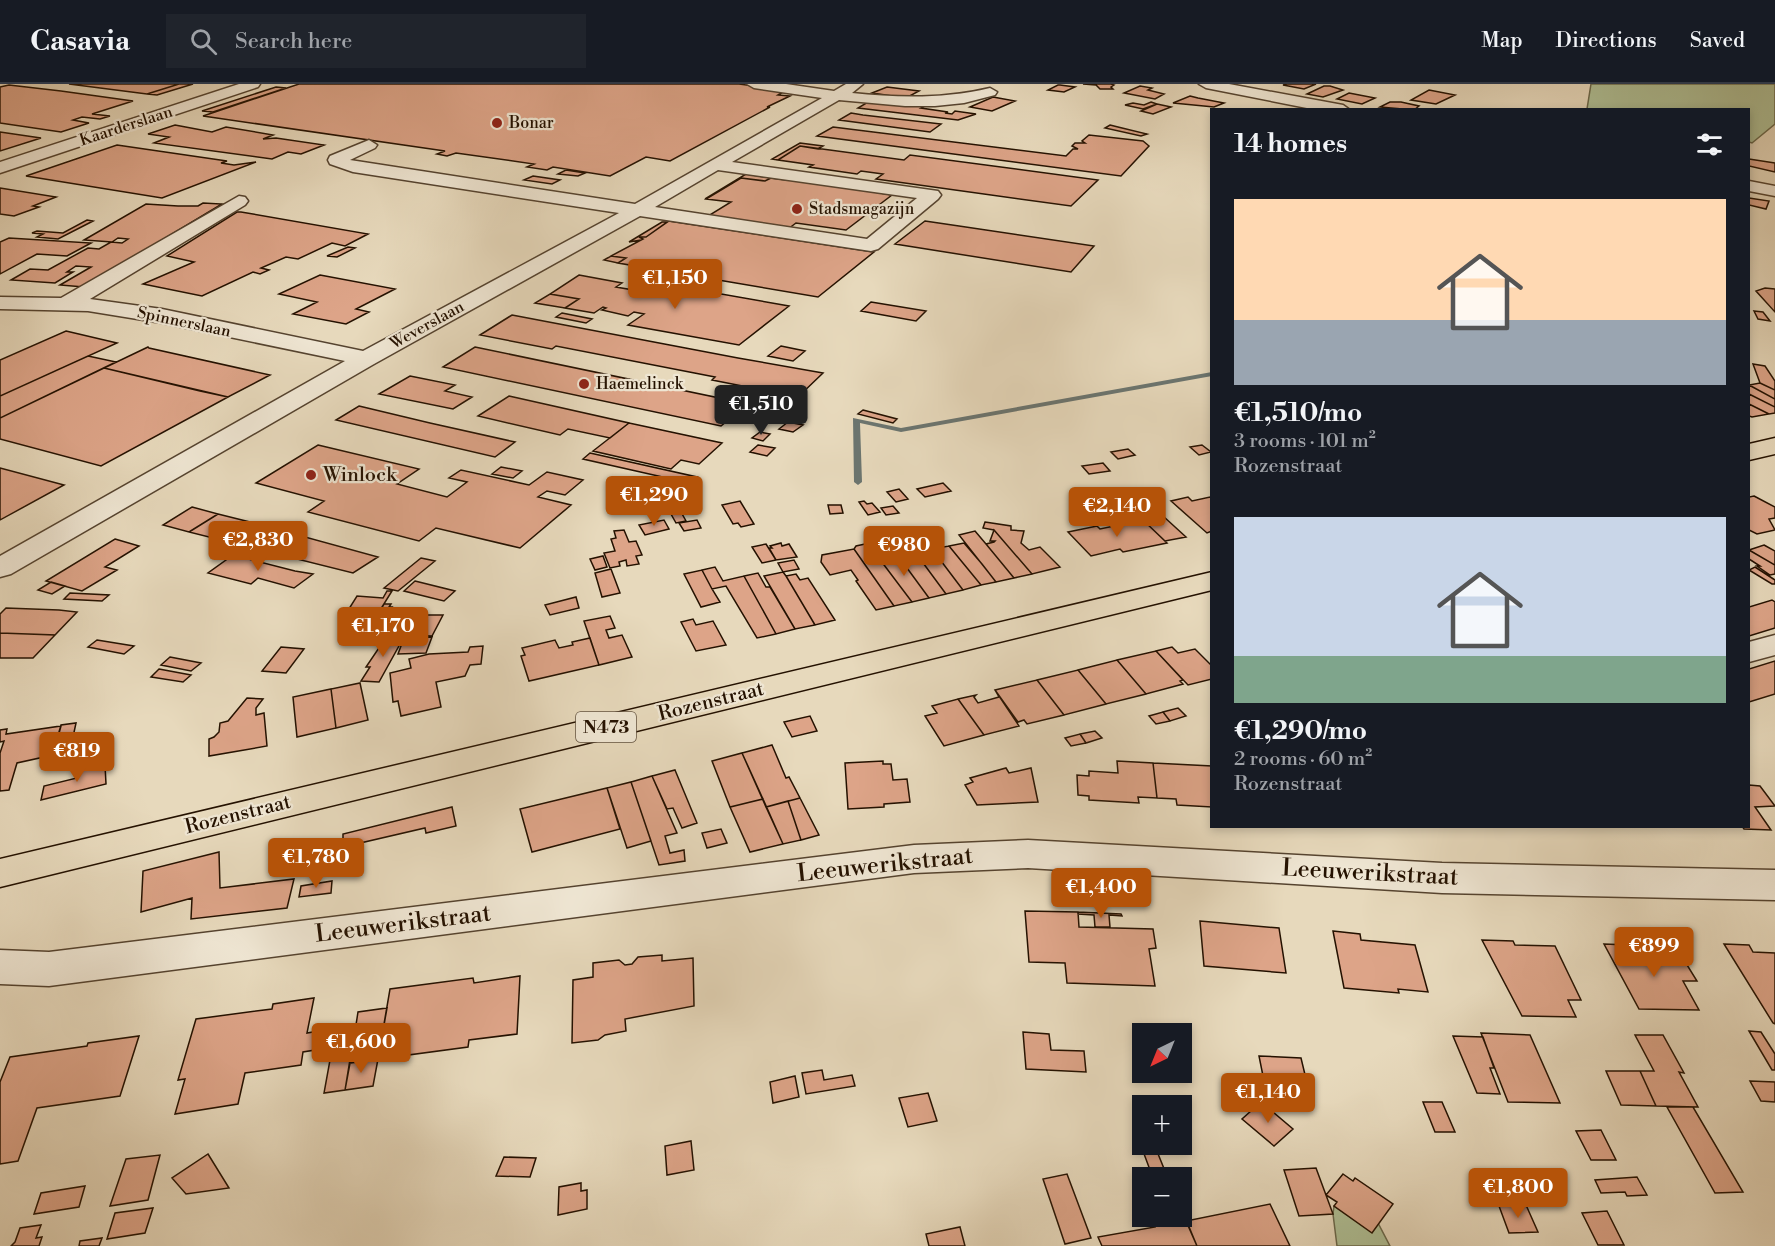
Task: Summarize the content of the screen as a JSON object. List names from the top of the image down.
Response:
{
  "streets": {
    "main road": ["Rozenstraat", "N473"],
    "street": [
      "Kaarderslaan",
      "Spinnerslaan",
      "Weverslaan",
      "Leeuwerikstraat"
    ]
  },
  "crossings": [
    ["Spinnerslaan", "Weverslaan"]
  ],
  "places": [
    "Bonar",
    "Stadsmagazijn",
    "Haemelinck",
    "Winlock"
  ],
  "north": "bottom left",
  "page": {
    "header": "Casavia",
    "search": "Search here",
    "nav": ["Map", "Directions", "Saved"],
    "heading": "14 homes",
    "list": [
      {
        "name": "€1,510/mo",
        "note": "3 rooms · 101 m² · Rozenstraat"
      },
      {
        "name": "€1,290/mo",
        "note": "2 rooms · 60 m² · Rozenstraat"
      }
    ],
    "price": [
      "€1,150",
      "€1,510",
      "€1,290",
      "€2,140",
      "€2,830",
      "€980",
      "€1,170",
      "€819",
      "€1,780",
      "€1,400",
      "€899",
      "€1,600",
      "€1,140",
      "€1,800"
    ],
    "map_buttons": ["+", "−"]
  }
}
